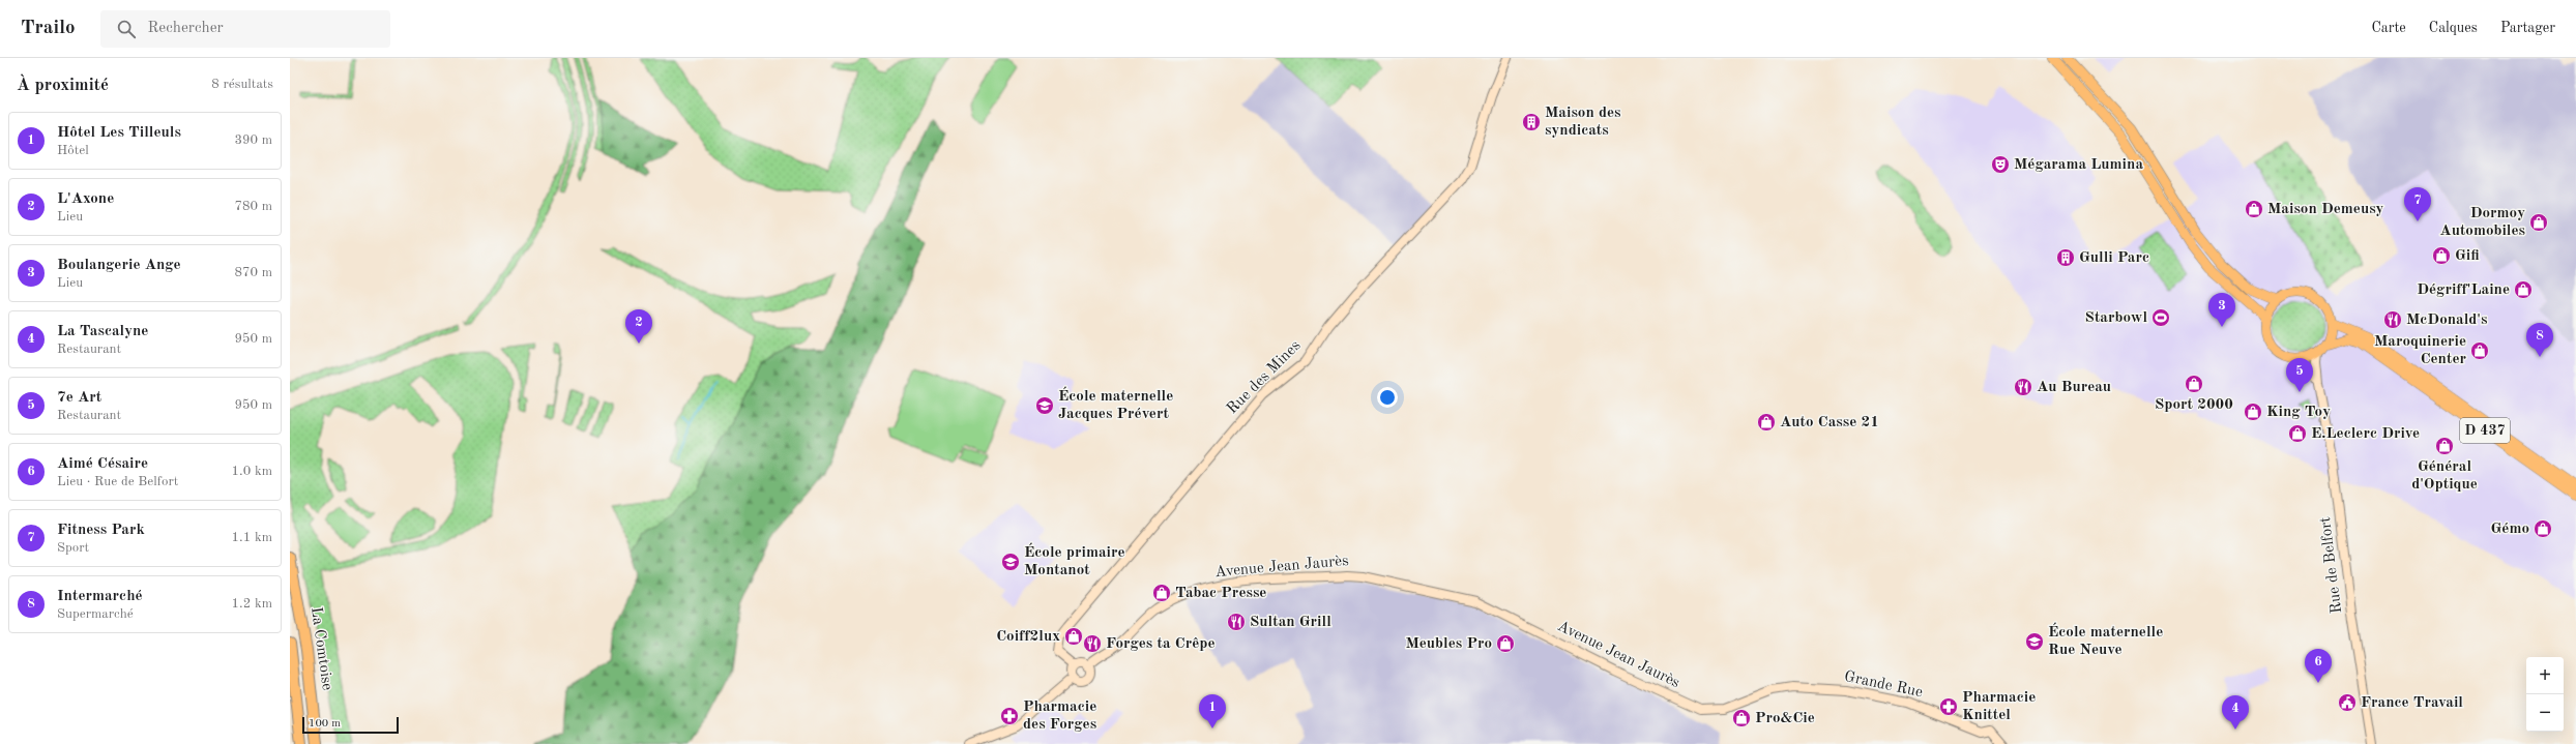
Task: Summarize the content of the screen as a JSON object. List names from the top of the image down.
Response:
{
  "streets": {
    "highway": ["La Comtoise"],
    "main road": ["D 437"],
    "street": [
      "Rue des Mines",
      "Rue de Belfort",
      "Avenue Jean Jaurès",
      "Grande Rue"
    ]
  },
  "crossings": [
    ["Rue des Mines", "Avenue Jean Jaurès"],
    ["D 437", "Rue de Belfort"],
    ["Avenue Jean Jaurès", "Grande Rue"]
  ],
  "places": {
    "building": ["Maison des syndicats", "Gulli Parc"],
    "theatre": ["Mégarama Lumina"],
    "shop": [
      "Maison Demeusy",
      "Dormoy Automobiles",
      "Gifi",
      "Dégriff'Laine",
      "Maroquinerie Center",
      "Sport 2000",
      "King Toy",
      "Auto Casse 21",
      "E.Leclerc Drive",
      "Général d'Optique",
      "Gémo",
      "Tabac Presse",
      "Coiff2lux",
      "Meubles Pro",
      "Pro&Cie"
    ],
    "sports": ["Starbowl"],
    "restaurant": [
      "McDonald's",
      "Au Bureau",
      "Sultan Grill",
      "Forges ta Crêpe"
    ],
    "school or university": ["École maternelle Jacques Prévert", "École primaire Montanot", "École maternelle Rue Neuve"],
    "public building": ["France Travail"],
    "pharmacy": ["Pharmacie Knittel", "Pharmacie des Forges"]
  },
  "scale_bar": "100 m",
  "page": {
    "header": "Trailo",
    "search": "Rechercher",
    "nav": ["Carte", "Calques", "Partager"],
    "heading": ["À proximité", "8 résultats"],
    "list": [
      {
        "mark": "1",
        "name": "Hôtel Les Tilleuls",
        "note": "Hôtel",
        "value": "390 m"
      },
      {
        "mark": "2",
        "name": "L'Axone",
        "note": "Lieu",
        "value": "780 m"
      },
      {
        "mark": "3",
        "name": "Boulangerie Ange",
        "note": "Lieu",
        "value": "870 m"
      },
      {
        "mark": "4",
        "name": "La Tascalyne",
        "note": "Restaurant",
        "value": "950 m"
      },
      {
        "mark": "5",
        "name": "7e Art",
        "note": "Restaurant",
        "value": "950 m"
      },
      {
        "mark": "6",
        "name": "Aimé Césaire",
        "note": "Lieu · Rue de Belfort",
        "value": "1.0 km"
      },
      {
        "mark": "7",
        "name": "Fitness Park",
        "note": "Sport",
        "value": "1.1 km"
      },
      {
        "mark": "8",
        "name": "Intermarché",
        "note": "Supermarché",
        "value": "1.2 km"
      }
    ],
    "pins": [
      "7",
      "3",
      "2",
      "8",
      "5",
      "6",
      "1",
      "4"
    ],
    "map_buttons": ["+", "−"],
    "scale": "100 m"
  }
}
